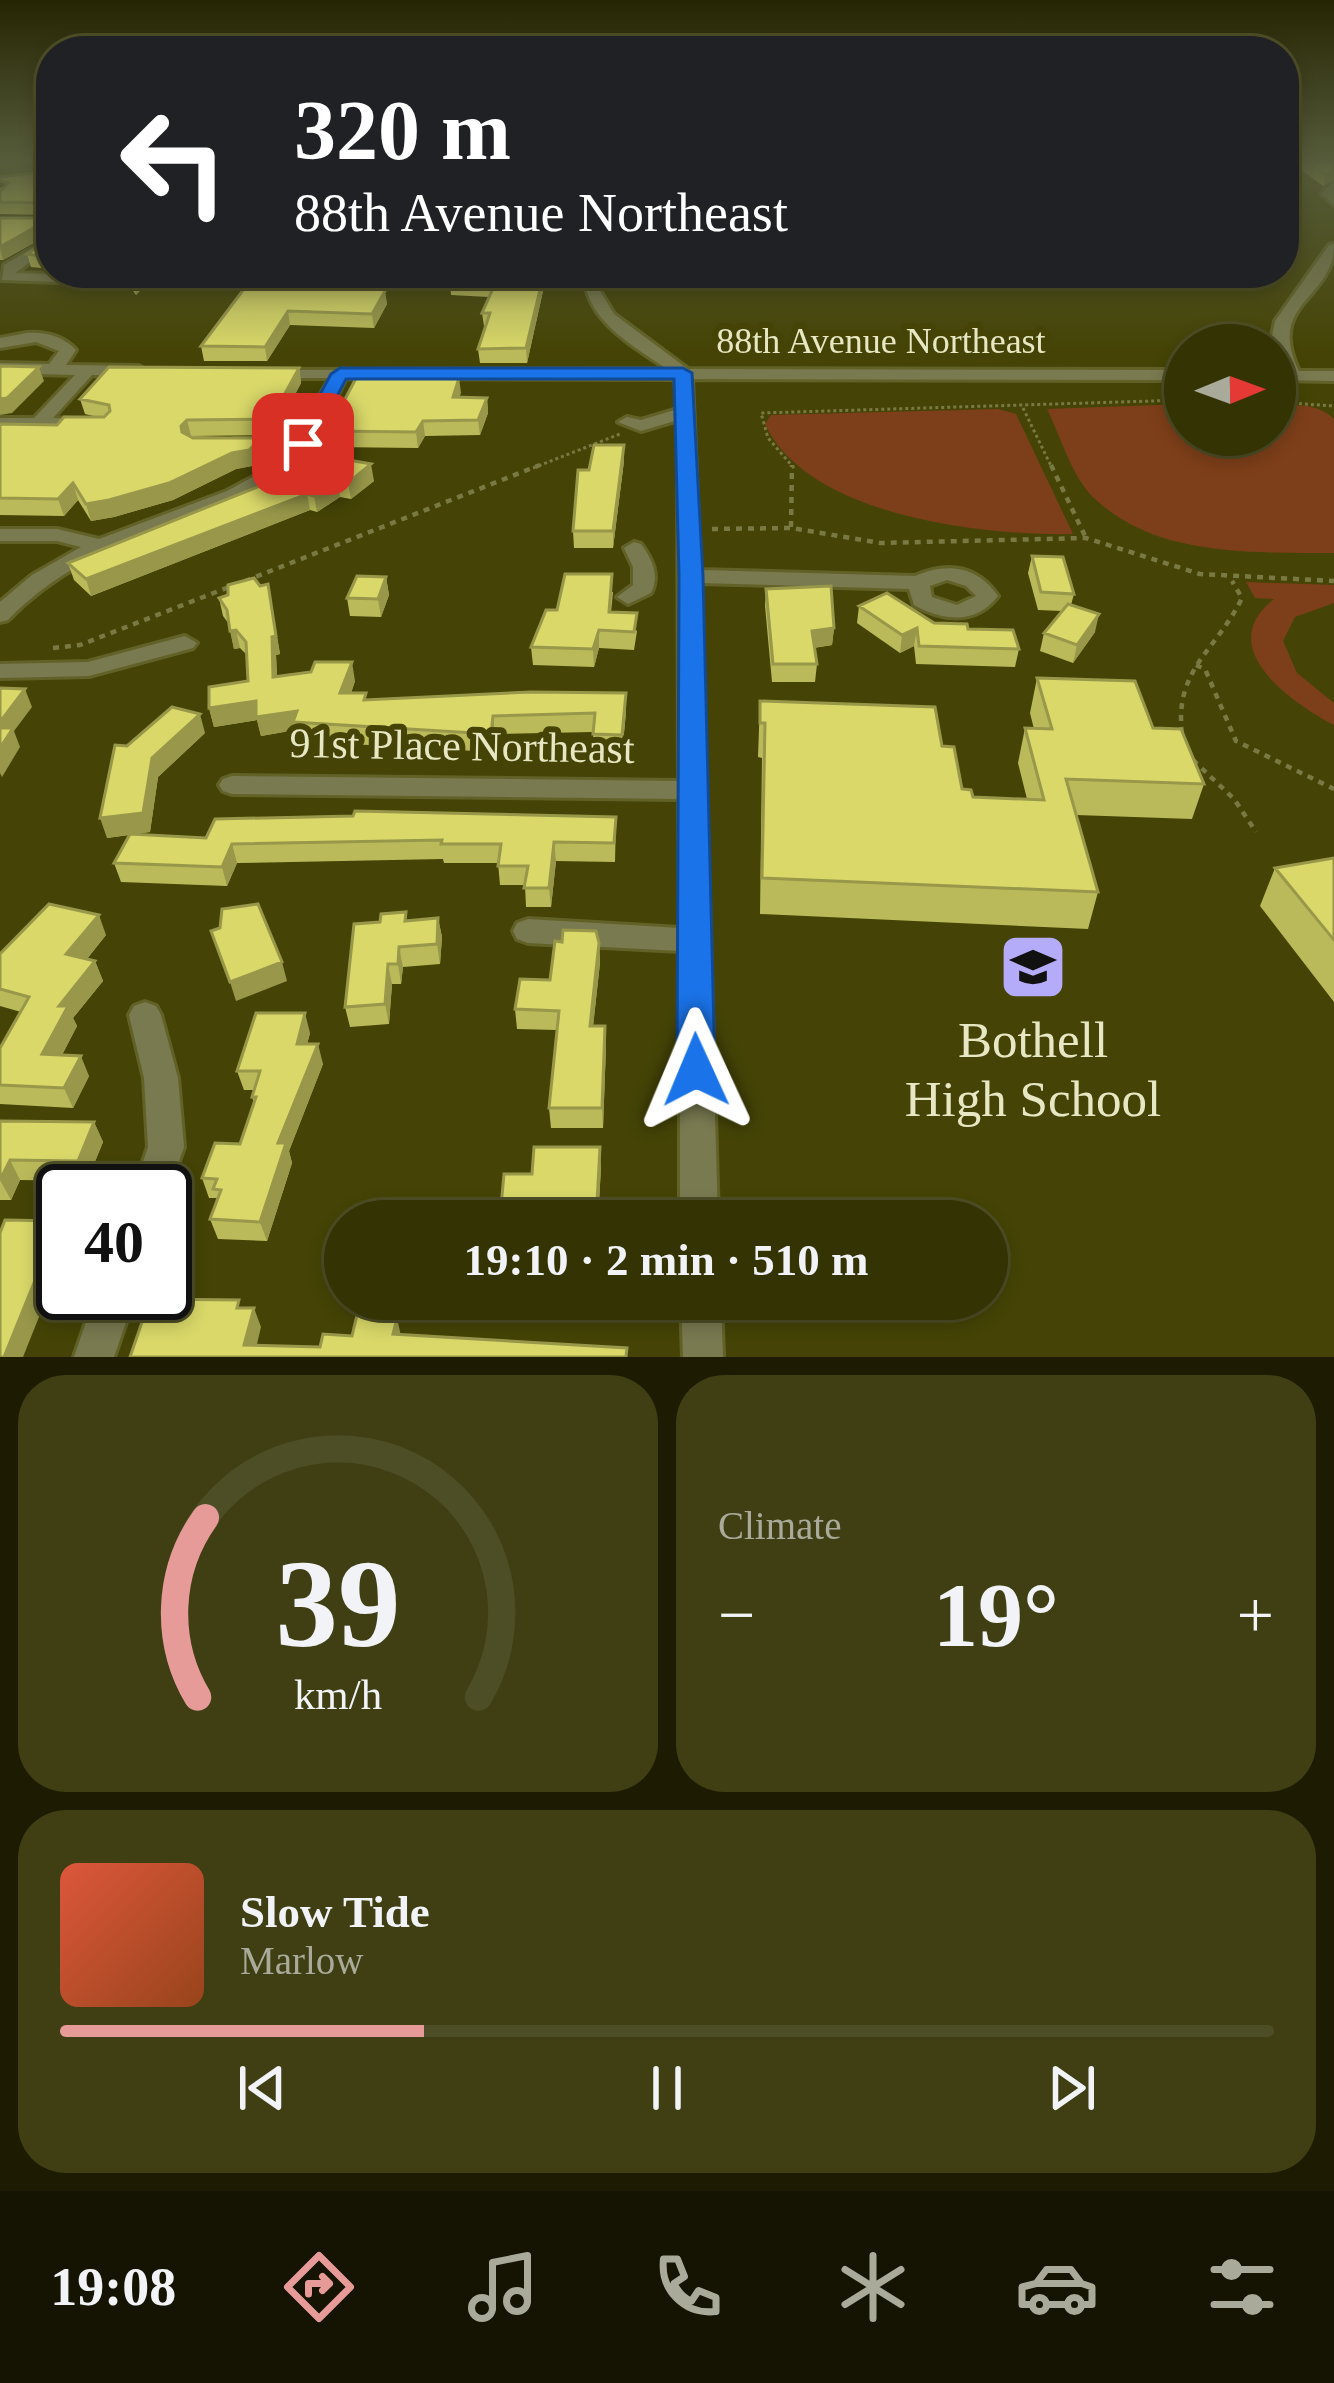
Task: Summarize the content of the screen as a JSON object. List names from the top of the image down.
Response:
{
  "streets": {
    "street": ["88th Avenue Northeast", "91st Place Northeast"]
  },
  "places": {
    "school or university": ["Bothell High School"]
  },
  "north": "right",
  "page": {
    "turn": ["320 m", "88th Avenue Northeast"],
    "limit": "40",
    "trip": "19:10 · 2 min · 510 m",
    "tile": "Climate",
    "heat": ["−", "19°", "+"],
    "song": ["Slow Tide", "Marlow"],
    "tabs": "19:08",
    "gauge": ["39", "km/h"]
  }
}
